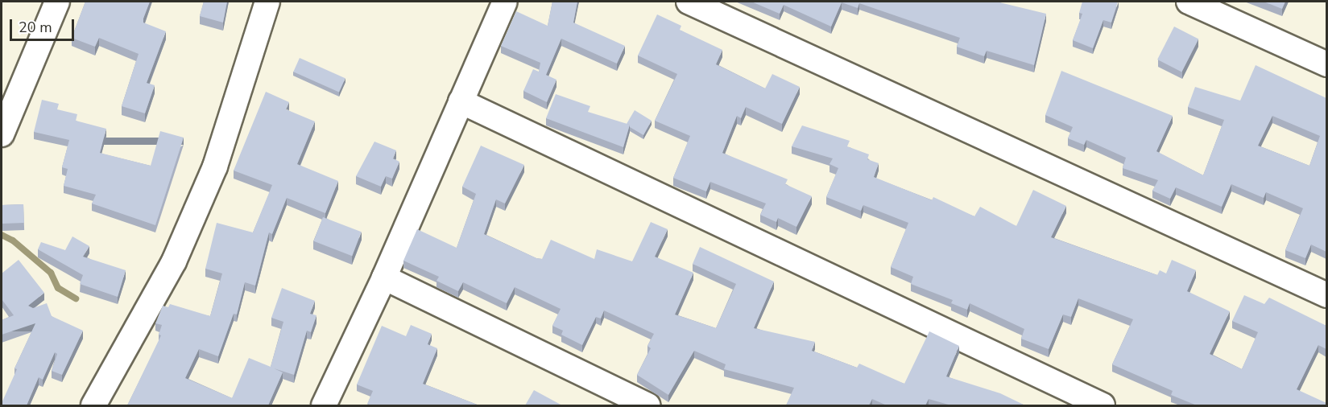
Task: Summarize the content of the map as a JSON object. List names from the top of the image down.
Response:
{
  "scale_bar": "20 m"
}
